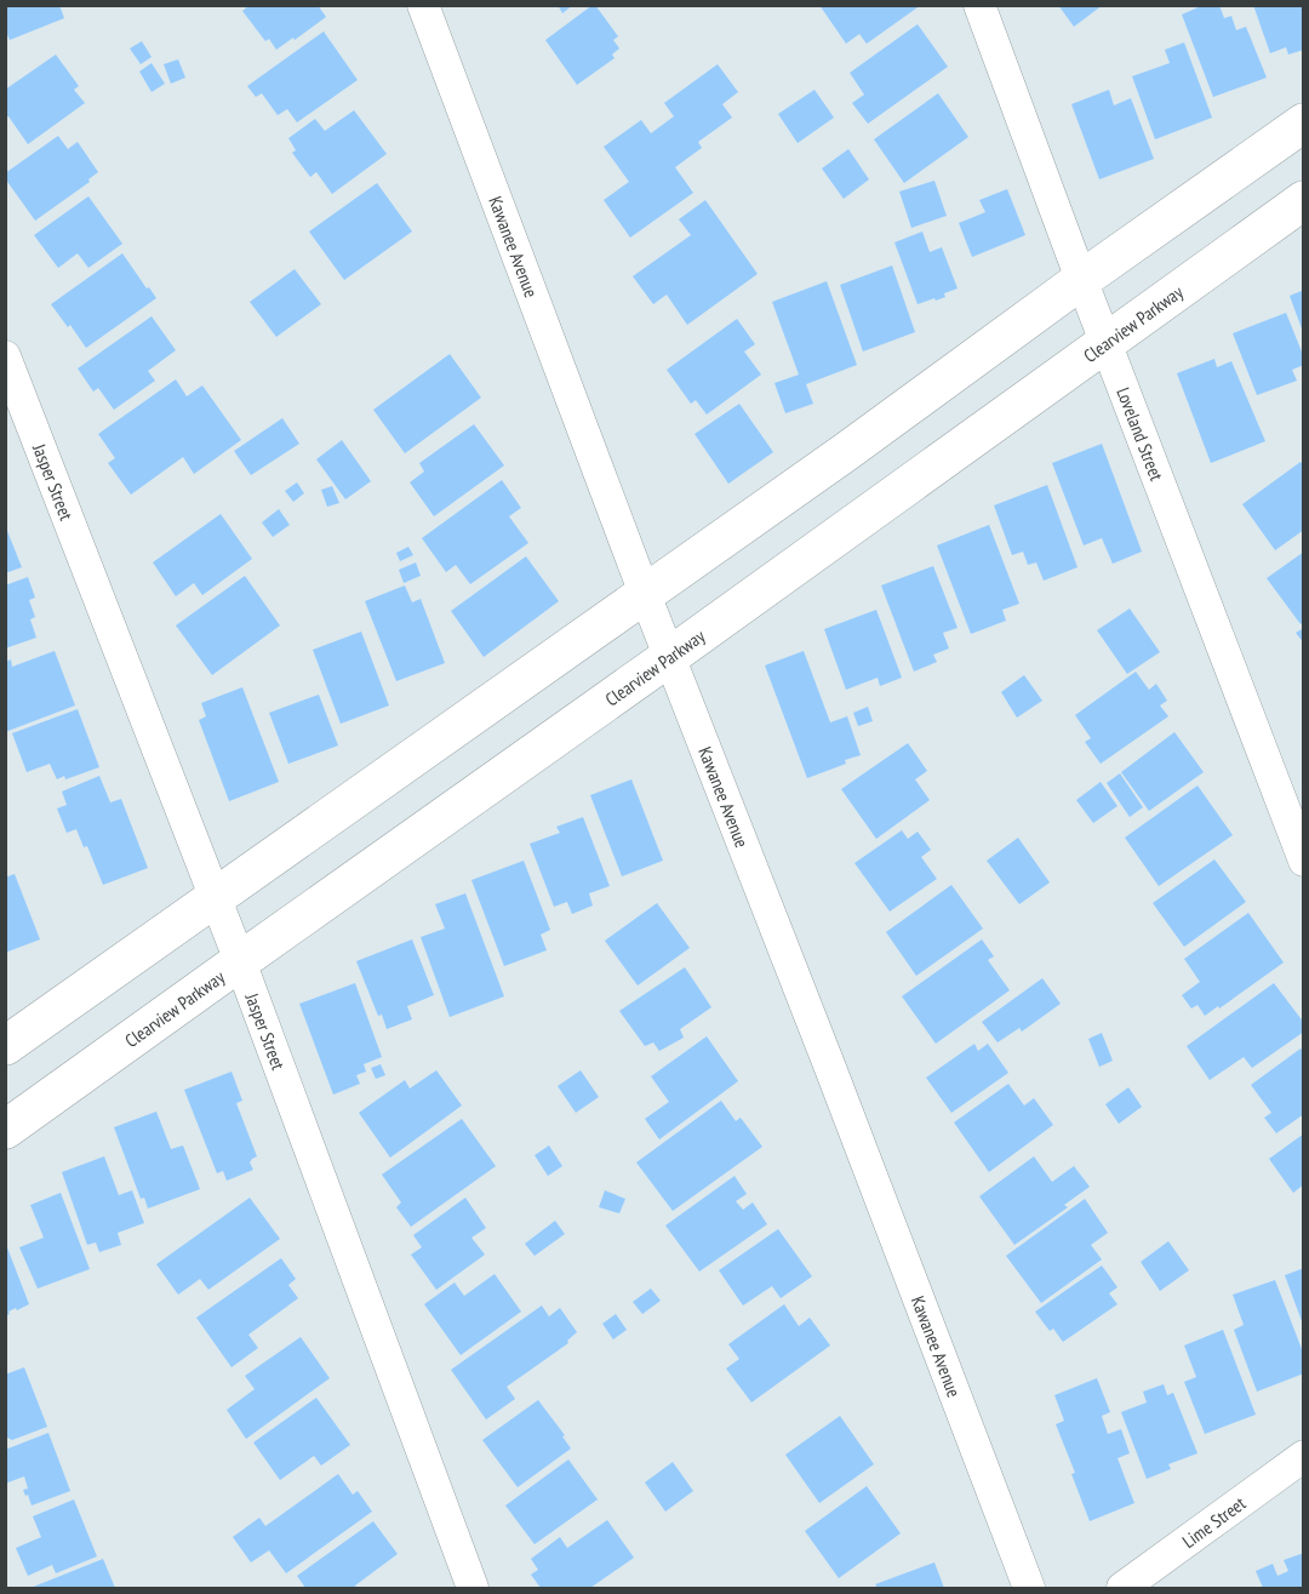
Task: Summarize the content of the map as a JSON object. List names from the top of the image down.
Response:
{
  "streets": {
    "main road": ["Clearview Parkway"],
    "street": [
      "Kawanee Avenue",
      "Loveland Street",
      "Jasper Street",
      "Lime Street"
    ]
  },
  "crossings": [
    ["Kawanee Avenue", "Clearview Parkway"],
    ["Clearview Parkway", "Loveland Street"],
    ["Clearview Parkway", "Jasper Street"]
  ]
}
